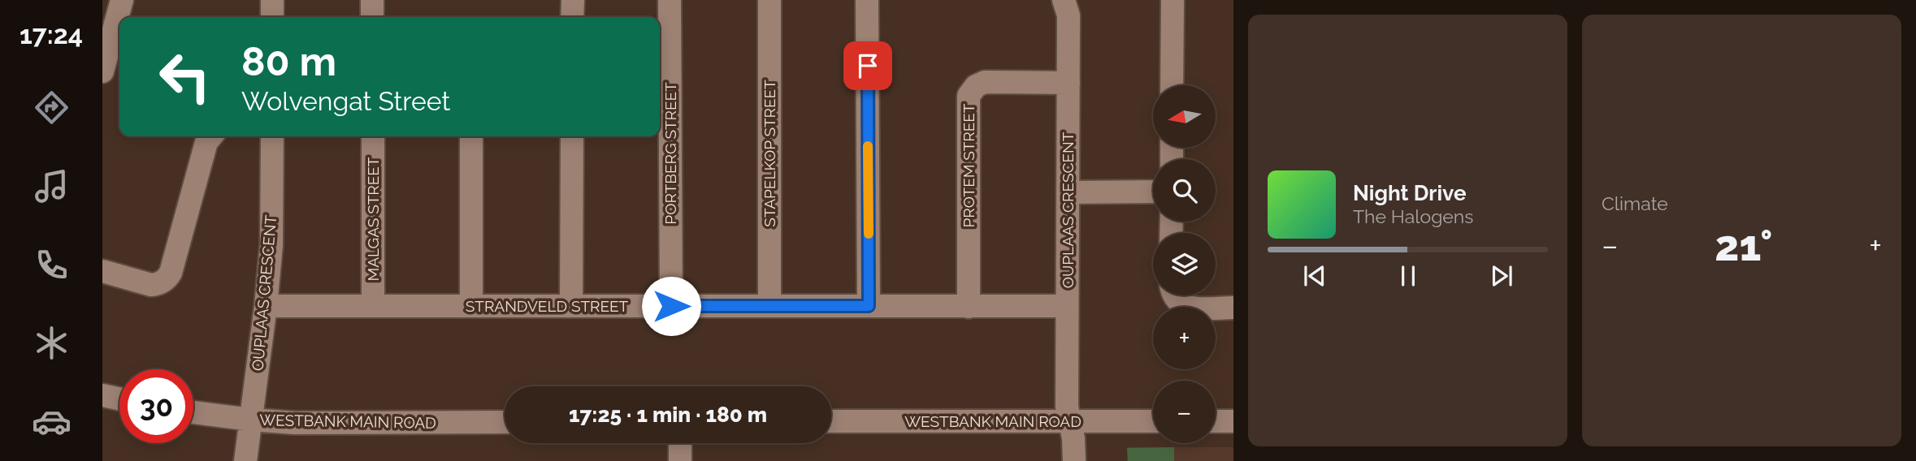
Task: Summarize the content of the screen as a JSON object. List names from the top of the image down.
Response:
{
  "streets": {
    "street": [
      "PORTBERG STREET",
      "STAPELKOP STREET",
      "PROTEM STREET",
      "OUPLAAS CRESCENT",
      "MALGAS STREET",
      "STRANDVELD STREET",
      "WESTBANK MAIN ROAD"
    ]
  },
  "crossings": [
    ["PORTBERG STREET", "STRANDVELD STREET"],
    ["STAPELKOP STREET", "STRANDVELD STREET"],
    ["PROTEM STREET", "OUPLAAS CRESCENT"],
    ["PROTEM STREET", "STRANDVELD STREET"],
    ["OUPLAAS CRESCENT", "STRANDVELD STREET"],
    ["OUPLAAS CRESCENT", "WESTBANK MAIN ROAD"],
    ["MALGAS STREET", "STRANDVELD STREET"]
  ],
  "north": "left",
  "page": {
    "tabs": "17:24",
    "tile": "Climate",
    "turn": ["80 m", "Wolvengat Street"],
    "map_buttons": ["+", "−"],
    "song": ["Night Drive", "The Halogens"],
    "heat": ["−", "21°", "+"],
    "limit": "30",
    "trip": "17:25 · 1 min · 180 m"
  }
}
